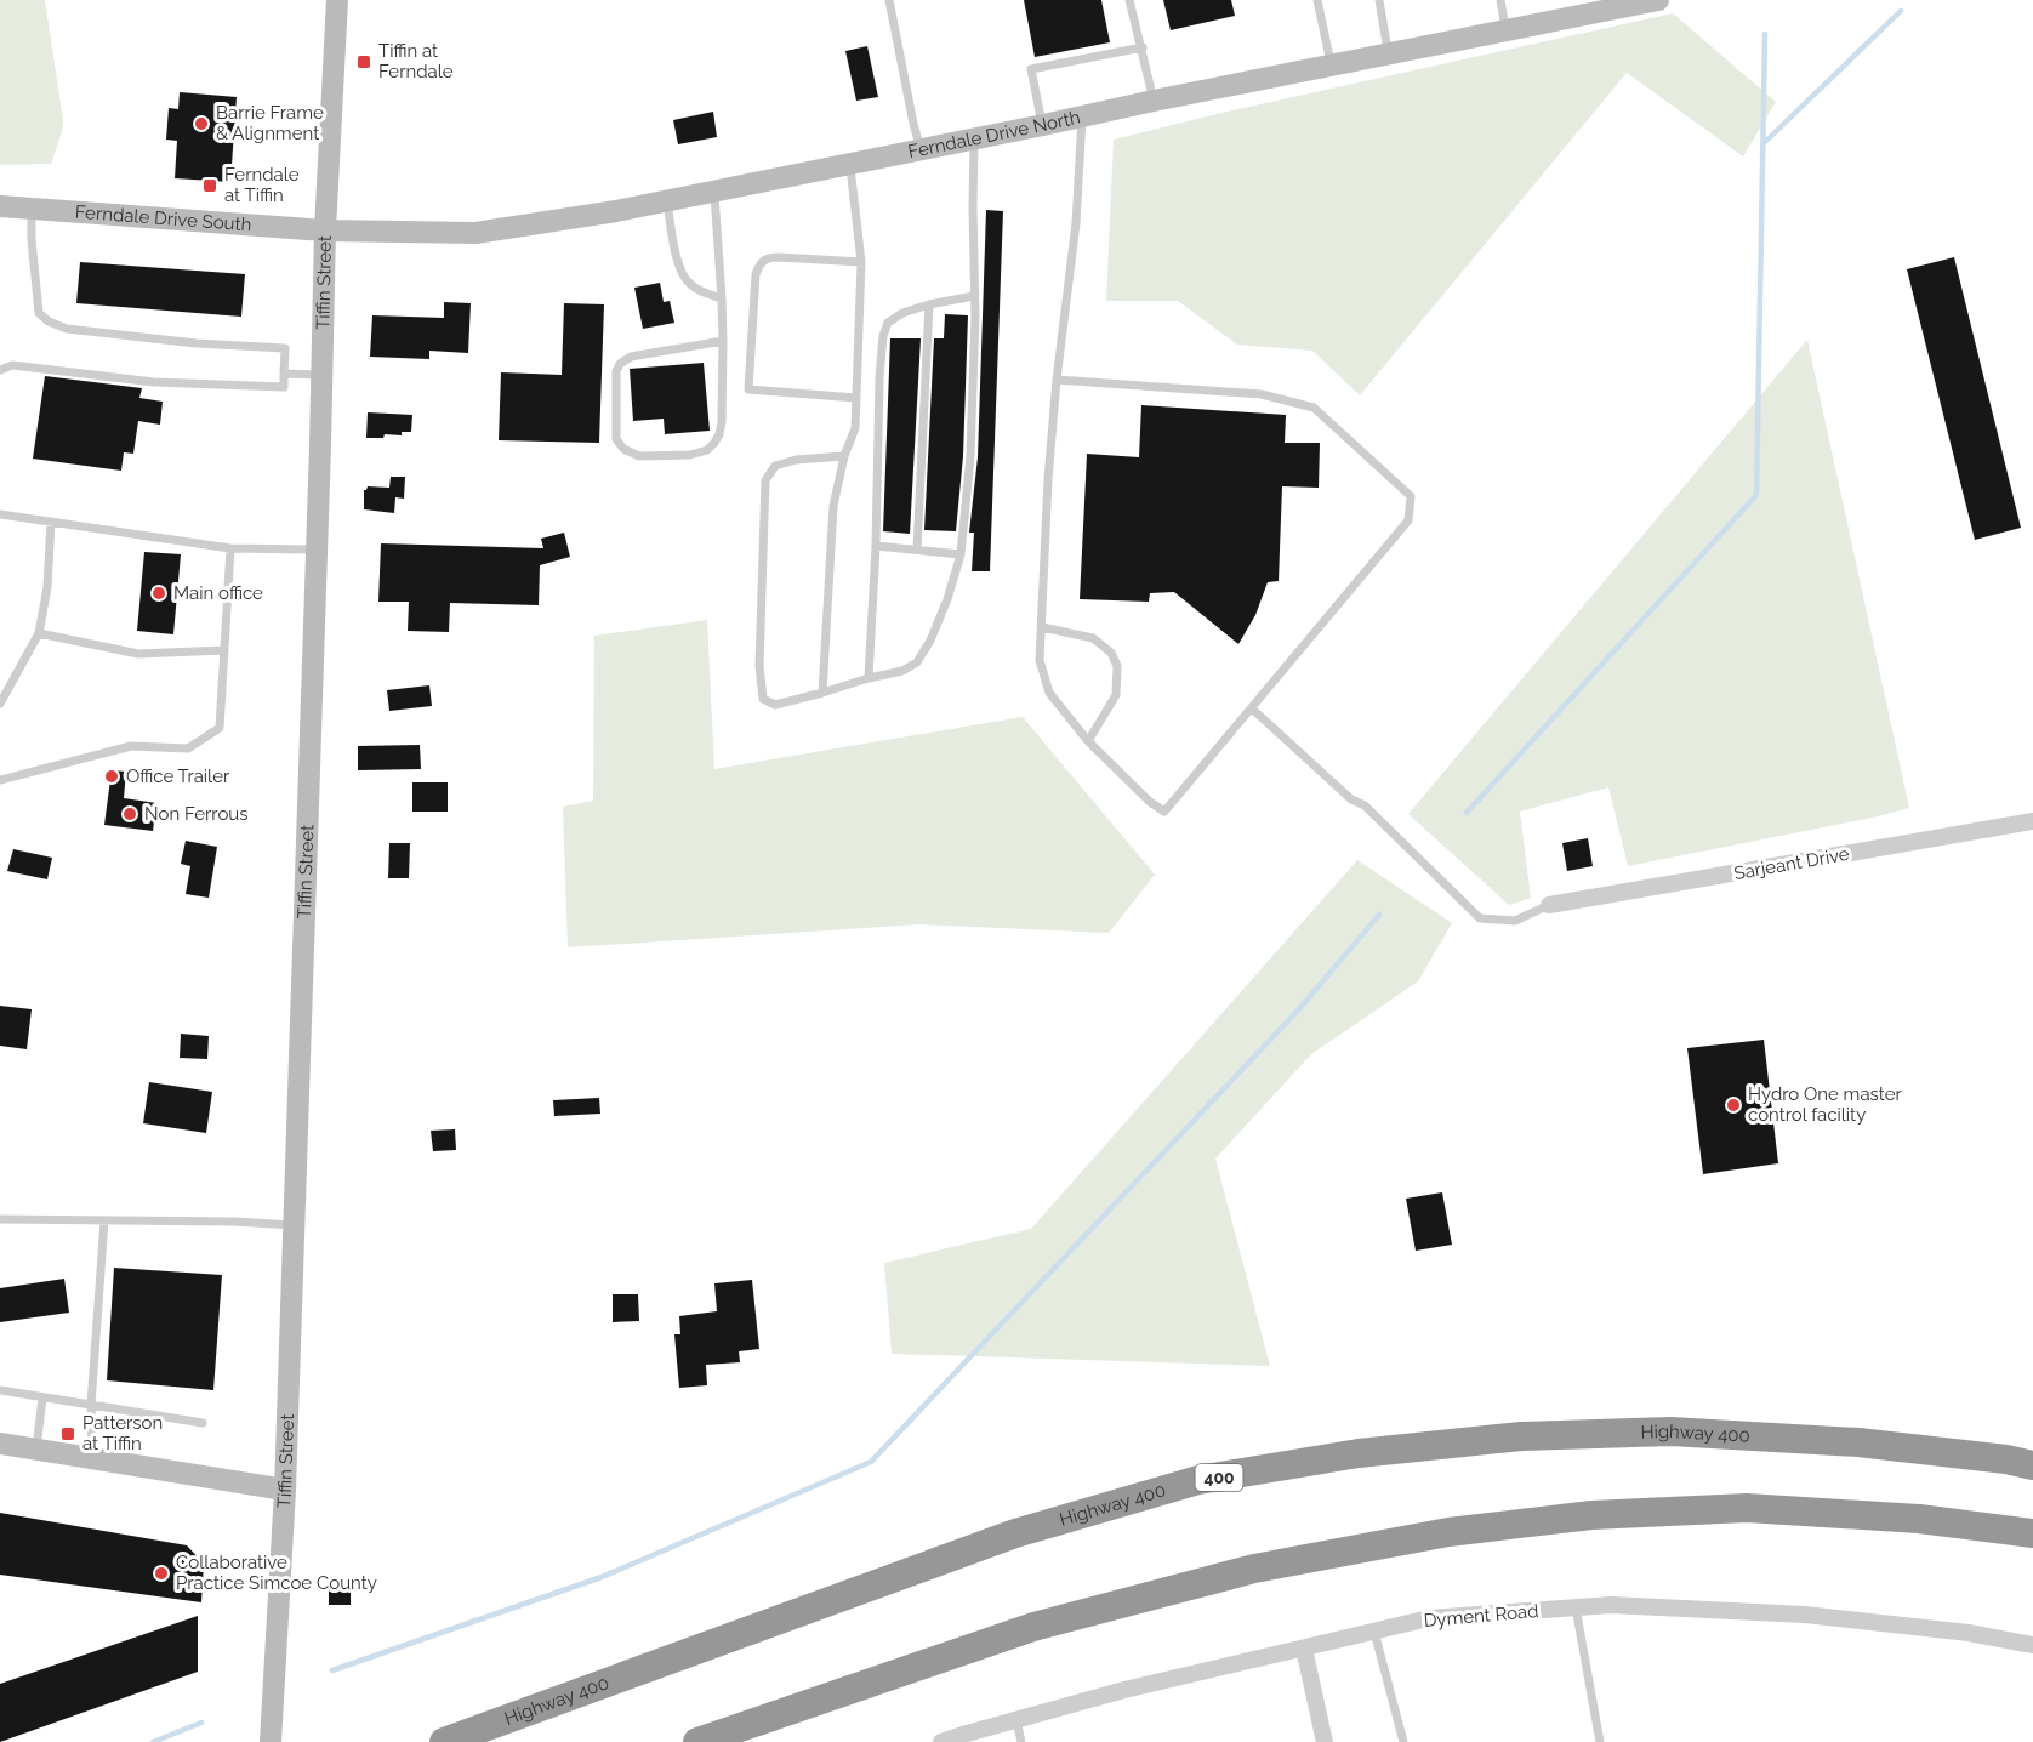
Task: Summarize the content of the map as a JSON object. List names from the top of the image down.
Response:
{
  "streets": {
    "highway": ["Highway 400", "400"],
    "street": [
      "Ferndale Drive North",
      "Ferndale Drive South",
      "Tiffin Street",
      "Sarjeant Drive",
      "Dyment Road"
    ]
  },
  "crossings": [
    ["Ferndale Drive North", "Ferndale Drive South"],
    ["Ferndale Drive North", "Tiffin Street"],
    ["Ferndale Drive South", "Tiffin Street"]
  ],
  "places": {
    "transit": ["Tiffin at Ferndale", "Ferndale at Tiffin", "Patterson at Tiffin"],
    "other": [
      "Barrie Frame & Alignment",
      "Main office",
      "Office Trailer",
      "Non Ferrous",
      "Hydro One master control facility",
      "Collaborative Practice Simcoe County"
    ]
  }
}
